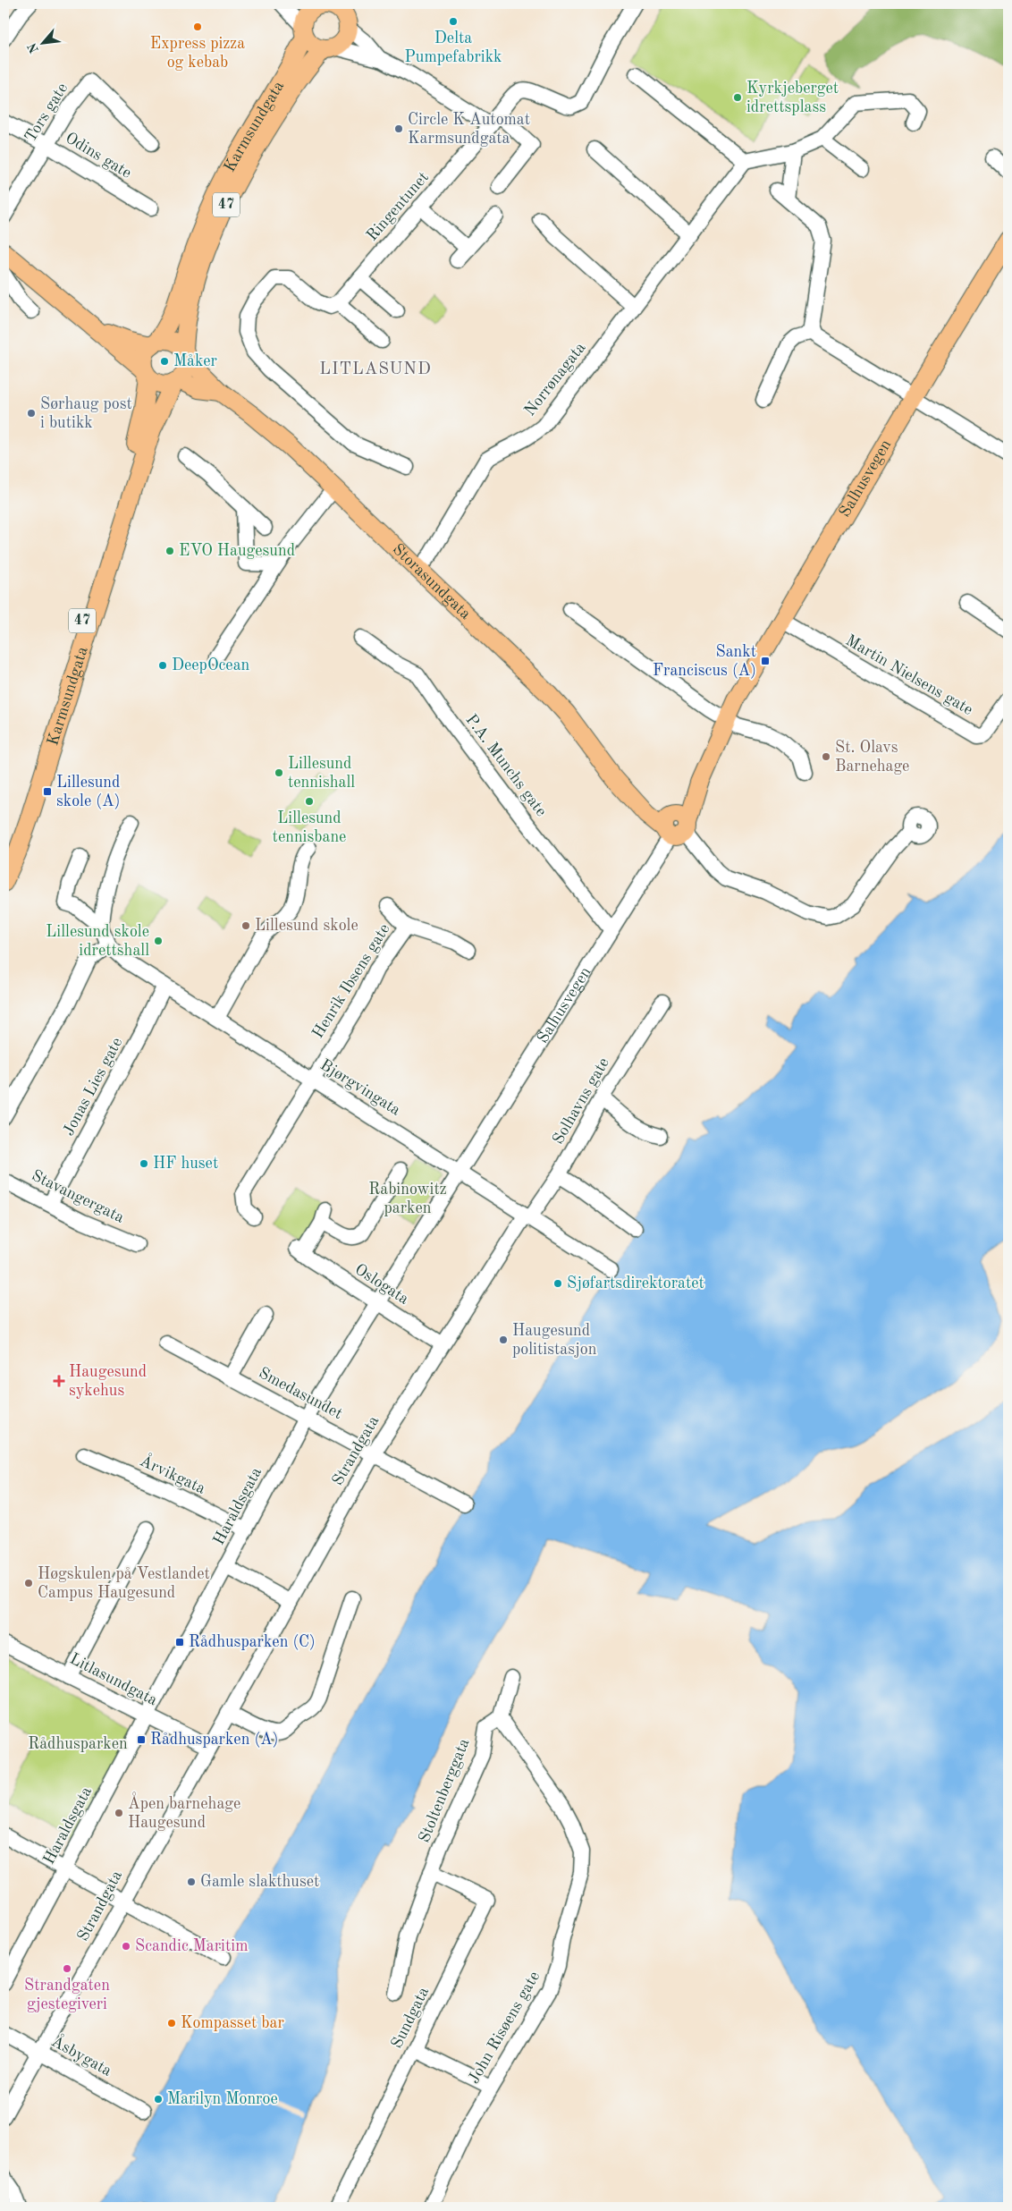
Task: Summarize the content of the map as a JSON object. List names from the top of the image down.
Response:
{
  "streets": {
    "main road": [
      "Karmsundgata",
      "47",
      "Salhusvegen",
      "Storasundgata"
    ],
    "street": [
      "Tors gate",
      "Odins gate",
      "Ringentunet",
      "Norrønagata",
      "Martin Nielsens gate",
      "P.A. Munchs gate",
      "Henrik Ibsens gate",
      "Jonas Lies gate",
      "Bjørgvingata",
      "Solhavns gate",
      "Stavangergata",
      "Oslogata",
      "Smedasundet",
      "Strandgata",
      "Årvikgata",
      "Haraldsgata",
      "Litlasundgata",
      "Stoltenberggata",
      "Sundgata",
      "John Risøens gate",
      "Åsbygata"
    ]
  },
  "crossings": [
    ["Tors gate", "Odins gate"],
    ["Karmsundgata", "47"],
    ["Karmsundgata", "Storasundgata"],
    ["47", "Storasundgata"],
    ["Norrønagata", "Storasundgata"],
    ["Salhusvegen", "Storasundgata"],
    ["Salhusvegen", "Martin Nielsens gate"],
    ["Salhusvegen", "P.A. Munchs gate"],
    ["Salhusvegen", "Bjørgvingata"],
    ["Salhusvegen", "Haraldsgata"],
    ["Henrik Ibsens gate", "Bjørgvingata"],
    ["Jonas Lies gate", "Bjørgvingata"],
    ["Jonas Lies gate", "Stavangergata"],
    ["Bjørgvingata", "Solhavns gate"],
    ["Bjørgvingata", "Strandgata"],
    ["Bjørgvingata", "Haraldsgata"],
    ["Solhavns gate", "Strandgata"],
    ["Oslogata", "Strandgata"],
    ["Oslogata", "Haraldsgata"],
    ["Smedasundet", "Strandgata"],
    ["Smedasundet", "Haraldsgata"],
    ["Strandgata", "Litlasundgata"],
    ["Strandgata", "Åsbygata"],
    ["Årvikgata", "Haraldsgata"],
    ["Haraldsgata", "Litlasundgata"],
    ["Stoltenberggata", "Sundgata"],
    ["Stoltenberggata", "John Risøens gate"]
  ],
  "districts": ["LITLASUND"],
  "parks": ["Rabinowitz parken", "Rådhusparken"],
  "places": {
    "other": [
      "Delta Pumpefabrikk",
      "Express pizza og kebab",
      "Kyrkjeberget idrettsplass",
      "Circle K Automat Karmsundgata",
      "Måker",
      "Sørhaug post i butikk",
      "EVO Haugesund",
      "DeepOcean",
      "St. Olavs Barnehage",
      "Lillesund tennishall",
      "Lillesund tennisbane",
      "Lillesund skole",
      "Lillesund skole idrettshall",
      "HF huset",
      "Sjøfartsdirektoratet",
      "Haugesund politistasjon",
      "Høgskulen på Vestlandet Campus Haugesund",
      "Åpen barnehage Haugesund",
      "Gamle slakthuset",
      "Scandic Maritim",
      "Strandgaten gjestegiveri",
      "Kompasset bar",
      "Marilyn Monroe"
    ],
    "transit": [
      "Sankt Franciscus (A)",
      "Lillesund skole (A)",
      "Rådhusparken (C)",
      "Rådhusparken (A)"
    ],
    "health": ["Haugesund sykehus"]
  },
  "north": "bottom left"
}
